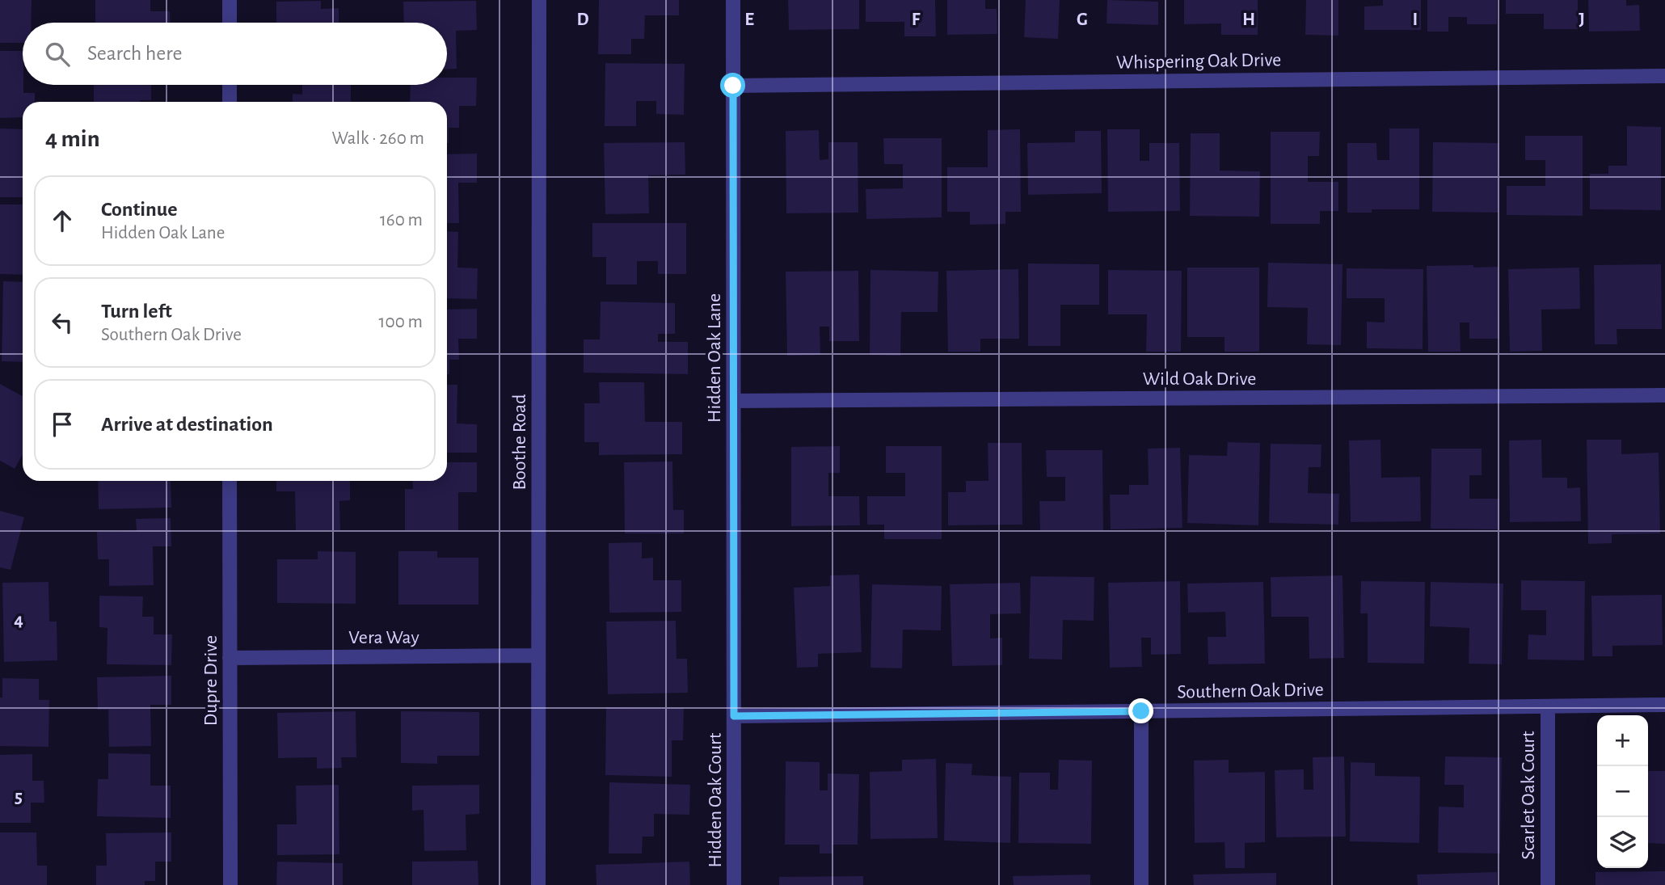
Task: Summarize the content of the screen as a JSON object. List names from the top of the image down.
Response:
{
  "streets": {
    "street": [
      "Whispering Oak Drive",
      "Hidden Oak Lane",
      "Wild Oak Drive",
      "Boothe Road",
      "Vera Way",
      "Dupre Drive",
      "Southern Oak Drive",
      "Scarlet Oak Court",
      "Hidden Oak Court"
    ]
  },
  "crossings": [
    ["Whispering Oak Drive", "Hidden Oak Lane"],
    ["Hidden Oak Lane", "Wild Oak Drive"],
    ["Hidden Oak Lane", "Southern Oak Drive"],
    ["Hidden Oak Lane", "Hidden Oak Court"],
    ["Boothe Road", "Vera Way"],
    ["Vera Way", "Dupre Drive"],
    ["Southern Oak Drive", "Scarlet Oak Court"],
    ["Southern Oak Drive", "Hidden Oak Court"]
  ],
  "page": {
    "search": "Search here",
    "heading": ["4 min", "Walk · 260 m"],
    "list": [
      ["Continue", "Hidden Oak Lane", "160 m"],
      ["Turn left", "Southern Oak Drive", "100 m"],
      "Arrive at destination"
    ],
    "map_buttons": ["+", "−"]
  },
  "grid": {
    "columns": [
      "D",
      "E",
      "F",
      "G",
      "H",
      "I",
      "J"
    ],
    "rows": ["4", "5"]
  }
}
